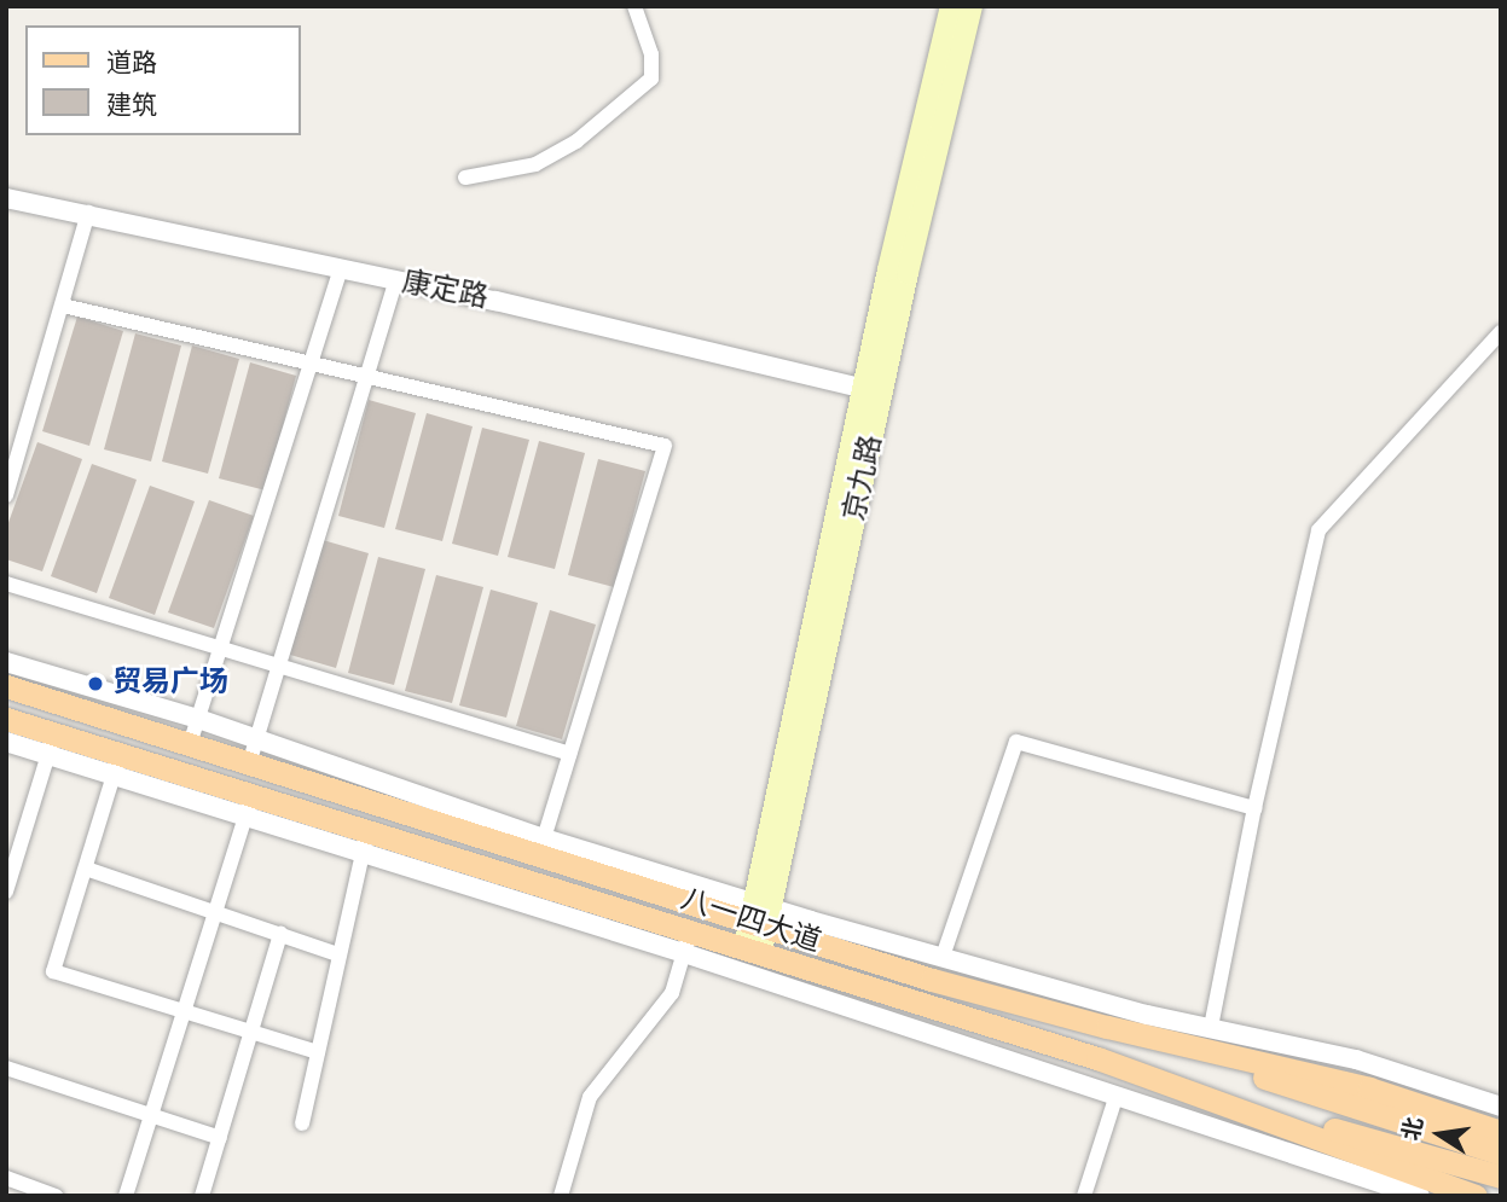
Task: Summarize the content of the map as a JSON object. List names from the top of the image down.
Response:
{
  "streets": {
    "main road": ["京九路", "八一四大道"],
    "street": ["康定路"]
  },
  "crossings": [
    ["康定路", "京九路"],
    ["京九路", "八一四大道"]
  ],
  "places": ["贸易广场"],
  "legend": ["道路", "建筑"],
  "north": "left"
}
